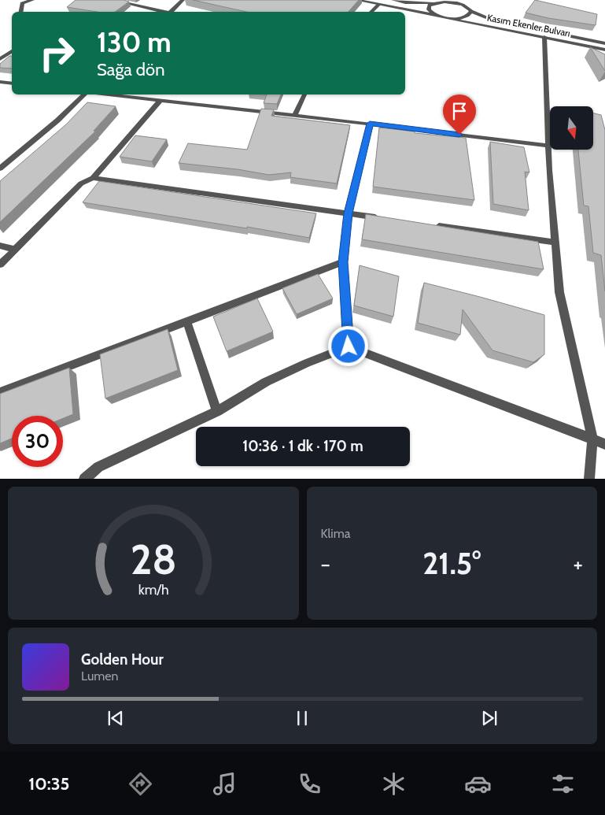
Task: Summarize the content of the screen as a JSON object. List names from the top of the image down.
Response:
{
  "streets": {
    "street": ["Kasım Ekenler Bulvarı"]
  },
  "north": "bottom",
  "page": {
    "turn": ["130 m", "Sağa dön"],
    "limit": "30",
    "trip": "10:36 · 1 dk · 170 m",
    "tile": "Klima",
    "heat": ["−", "21.5°", "+"],
    "song": ["Golden Hour", "Lumen"],
    "tabs": "10:35",
    "gauge": ["28", "km/h"]
  }
}
